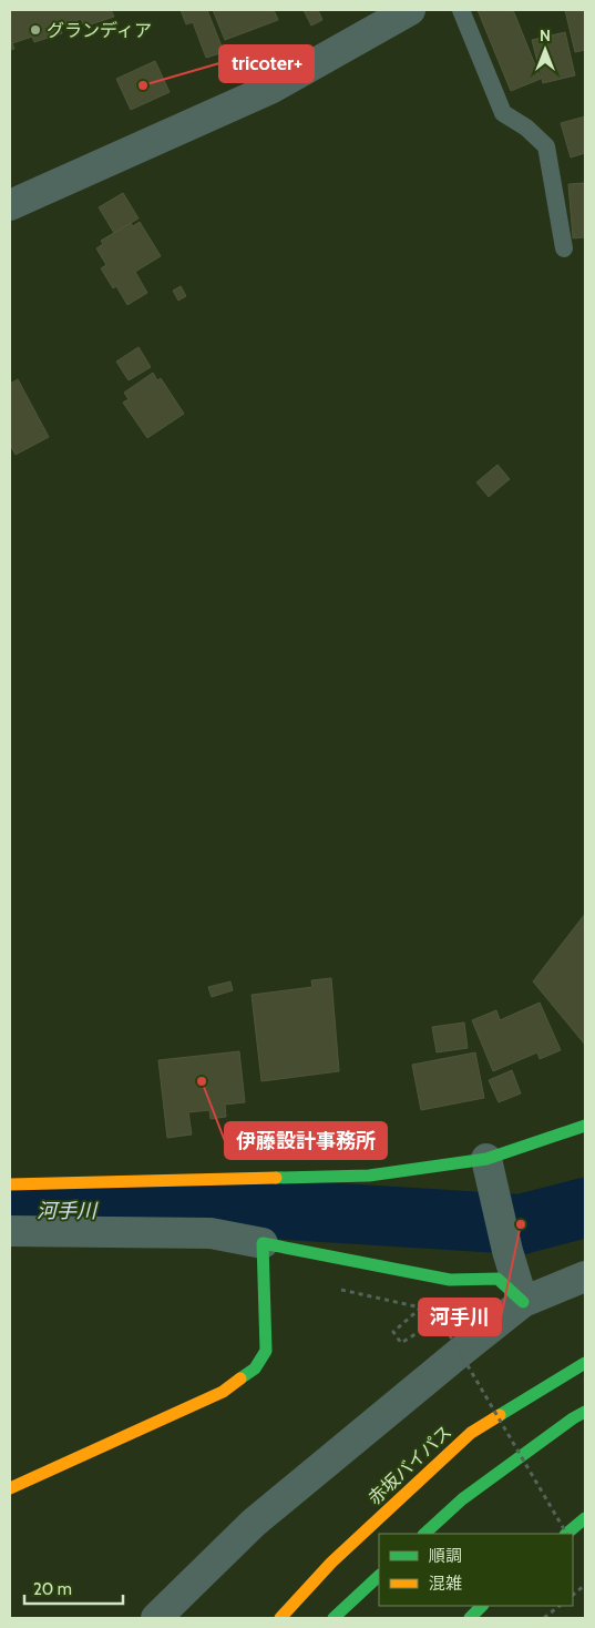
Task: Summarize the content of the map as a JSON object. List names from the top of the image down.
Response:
{
  "streets": {
    "main road": ["赤坂バイパス"]
  },
  "water": ["河手川"],
  "places": [
    "グランディア",
    "tricoter+",
    "伊藤設計事務所",
    "河手川"
  ],
  "legend": ["順調", "混雑"],
  "scale_bar": "20 m",
  "north": "top"
}
